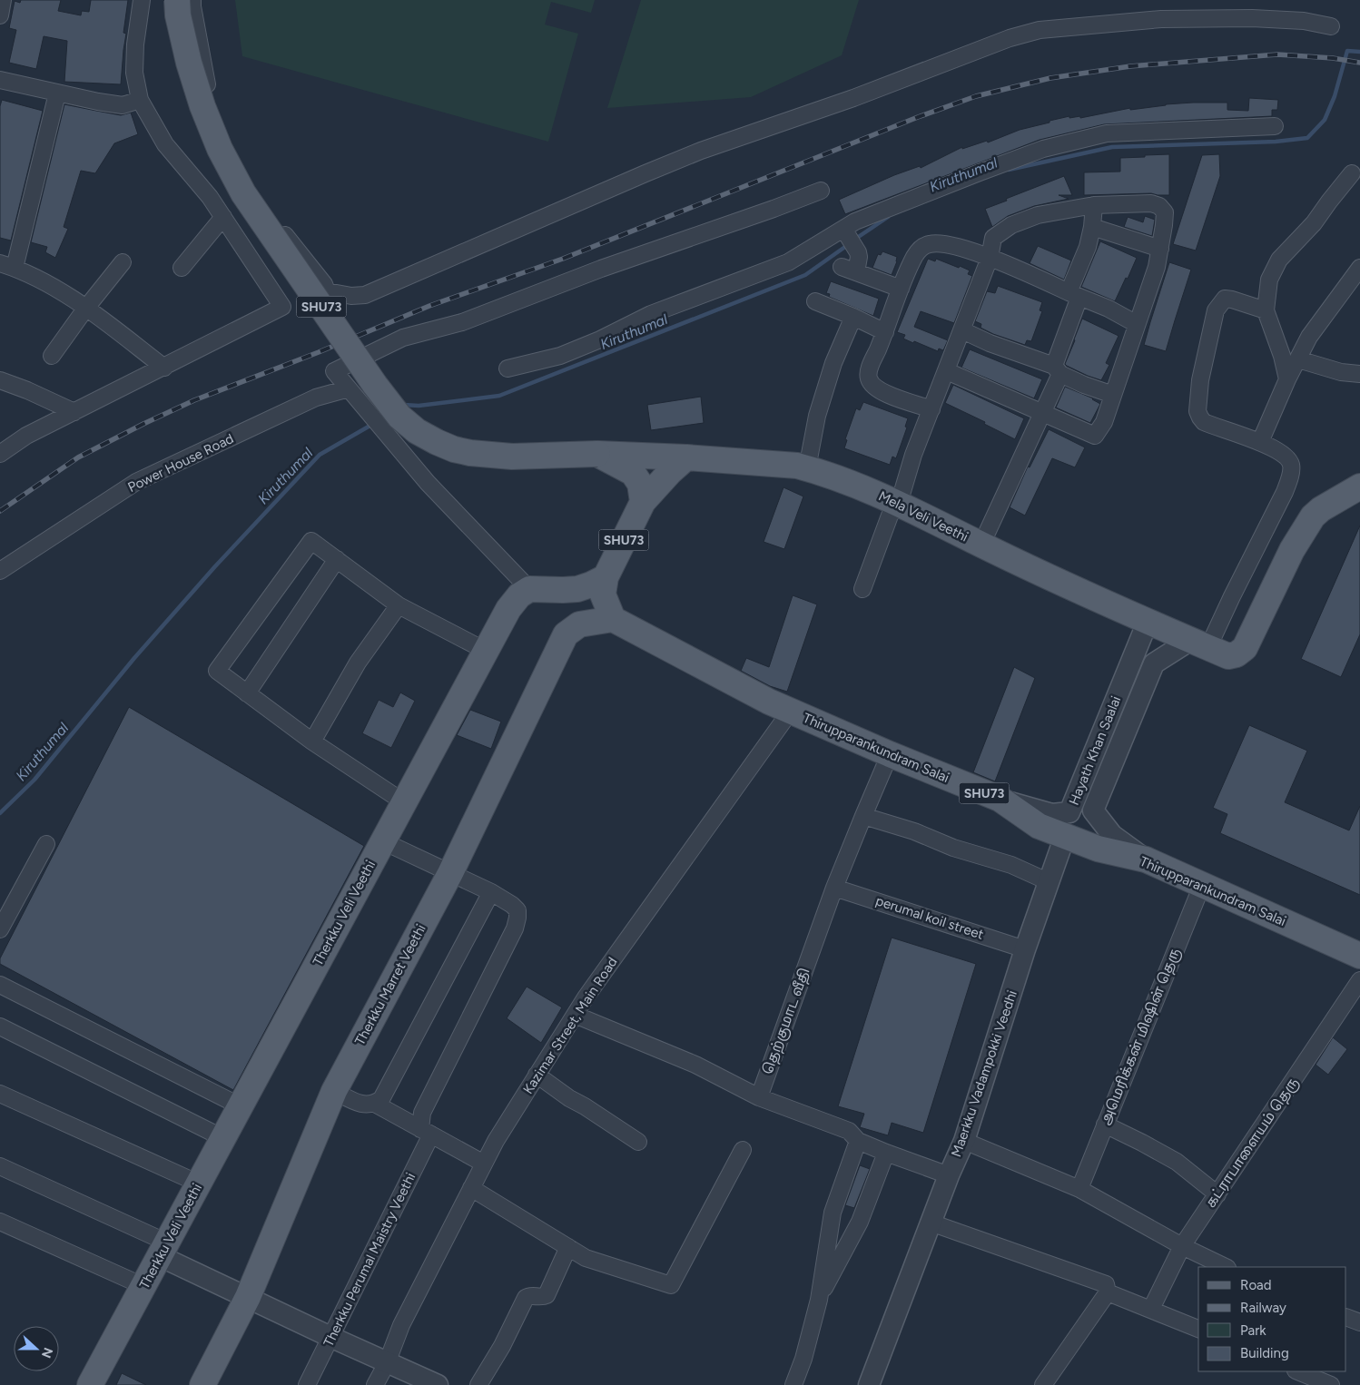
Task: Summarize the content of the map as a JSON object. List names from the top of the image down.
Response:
{
  "streets": {
    "main road": [
      "SHU73",
      "Mela Veli Veethi",
      "Thirupparankundram Salai",
      "Therkku Veli Veethi",
      "Therkku Marret Veethi"
    ],
    "street": [
      "Power House Road",
      "Hayath Khan Saalai",
      "perumal koil street",
      "தெற்குமாட வீதி",
      "Kazimar Street, Main Road",
      "அமெரிக்கன் மிஷின் தெரு",
      "Maerkku Vadampokki Veedhi",
      "கட்ராபாளையம் தெரு",
      "Therkku Perumal Maistry Veethi"
    ]
  },
  "crossings": [
    ["SHU73", "Mela Veli Veethi"],
    ["SHU73", "Thirupparankundram Salai"],
    ["Mela Veli Veethi", "Hayath Khan Saalai"],
    ["Thirupparankundram Salai", "Hayath Khan Saalai"],
    ["Thirupparankundram Salai", "தெற்குமாட வீதி"],
    ["Thirupparankundram Salai", "Kazimar Street, Main Road"],
    ["Thirupparankundram Salai", "அமெரிக்கன் மிஷின் தெரு"],
    ["Thirupparankundram Salai", "Maerkku Vadampokki Veedhi"],
    ["perumal koil street", "தெற்குமாட வீதி"],
    ["perumal koil street", "Maerkku Vadampokki Veedhi"]
  ],
  "water": ["Kiruthumal"],
  "legend": [
    "Road",
    "Railway",
    "Park",
    "Building"
  ],
  "north": "right"
}
